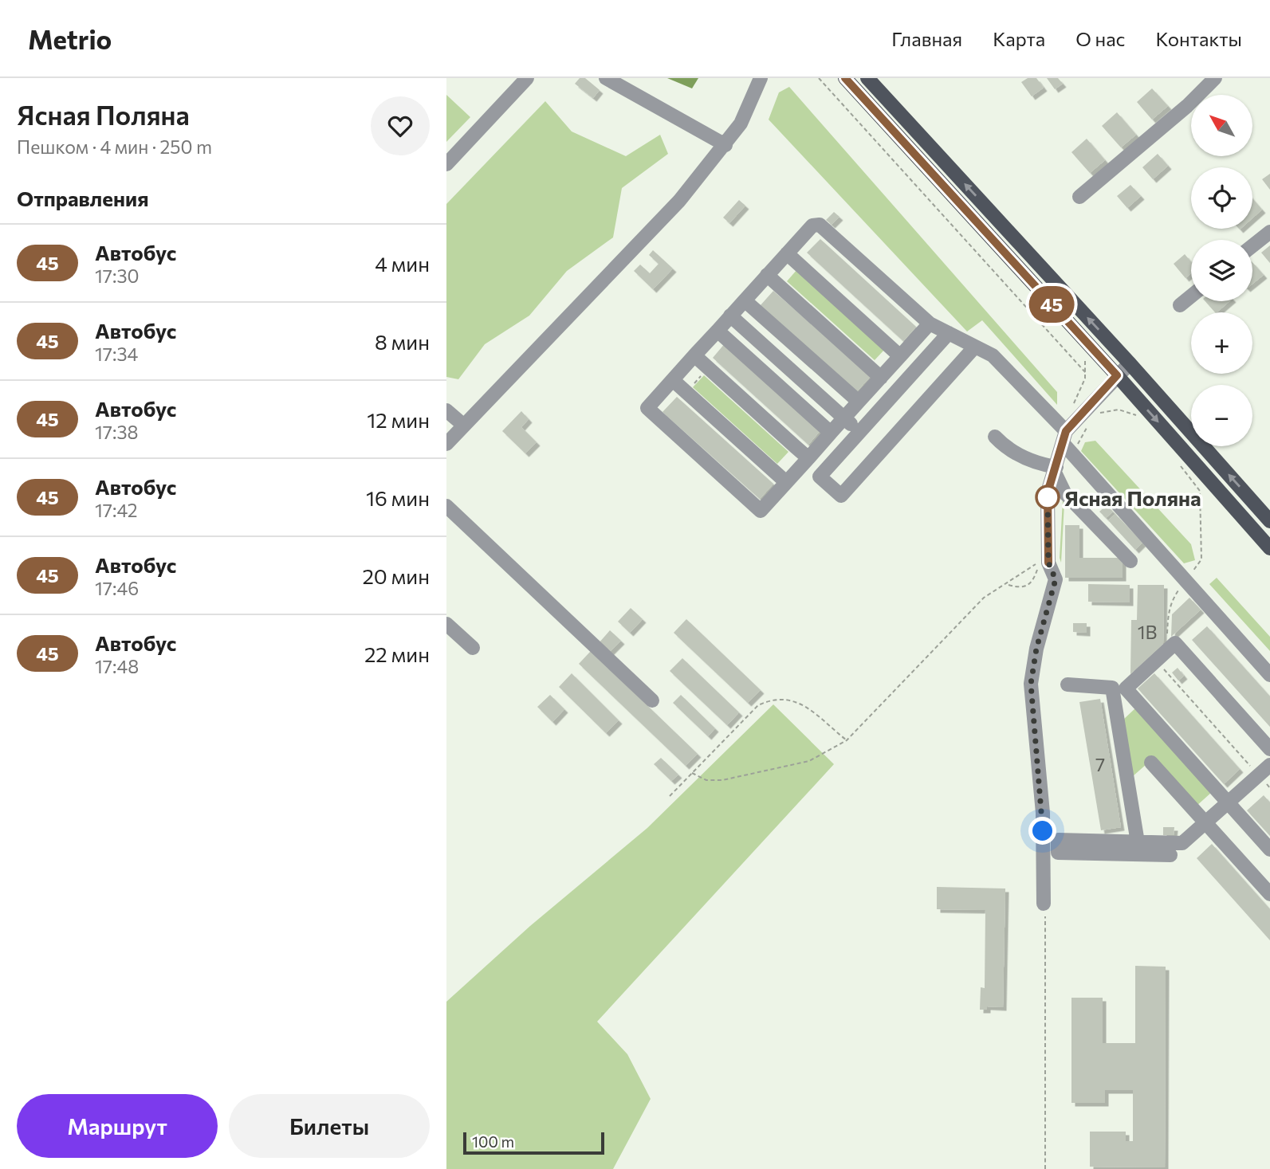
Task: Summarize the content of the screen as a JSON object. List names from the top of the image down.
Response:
{
  "places": ["Ясная Поляна"],
  "lines": ["bus line 45"],
  "house_numbers": ["1В", "7"],
  "scale_bar": "100 m",
  "north": "top left",
  "page": {
    "header": "Metrio",
    "nav": [
      "Главная",
      "Карта",
      "О нас",
      "Контакты"
    ],
    "heading": [
      ["Ясная Поляна", "Пешком · 4 мин · 250 m"],
      "Отправления"
    ],
    "on_map": "45",
    "map_buttons": ["+", "−"],
    "list": [
      {
        "mark": "45",
        "name": "Автобус",
        "note": "17:30",
        "value": "4 мин"
      },
      {
        "mark": "45",
        "name": "Автобус",
        "note": "17:34",
        "value": "8 мин"
      },
      {
        "mark": "45",
        "name": "Автобус",
        "note": "17:38",
        "value": "12 мин"
      },
      {
        "mark": "45",
        "name": "Автобус",
        "note": "17:42",
        "value": "16 мин"
      },
      {
        "mark": "45",
        "name": "Автобус",
        "note": "17:46",
        "value": "20 мин"
      },
      {
        "mark": "45",
        "name": "Автобус",
        "note": "17:48",
        "value": "22 мин"
      }
    ],
    "buttons": ["Маршрут", "Билеты"],
    "scale": "100 m"
  }
}
